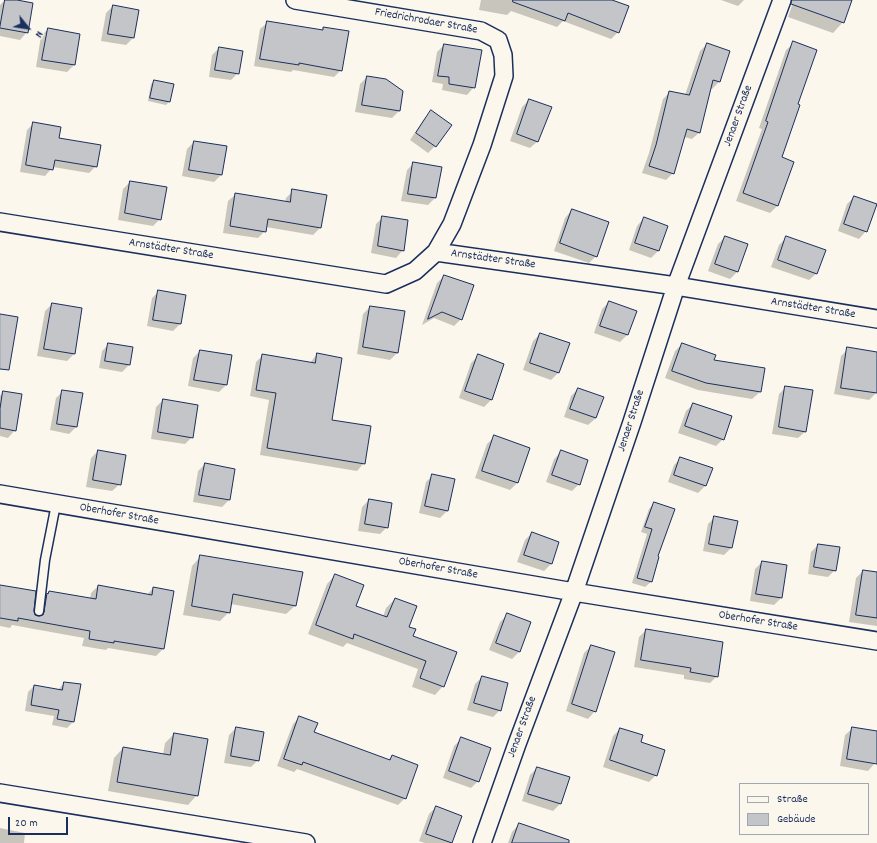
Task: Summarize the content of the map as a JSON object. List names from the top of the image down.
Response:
{
  "streets": {
    "street": [
      "Friedrichrodaer Straße",
      "Jenaer Straße",
      "Arnstädter Straße",
      "Oberhofer Straße"
    ]
  },
  "crossings": [
    ["Friedrichrodaer Straße", "Arnstädter Straße"],
    ["Jenaer Straße", "Arnstädter Straße"],
    ["Jenaer Straße", "Oberhofer Straße"]
  ],
  "legend": ["Straße", "Gebäude"],
  "scale_bar": "20 m",
  "north": "bottom right"
}
